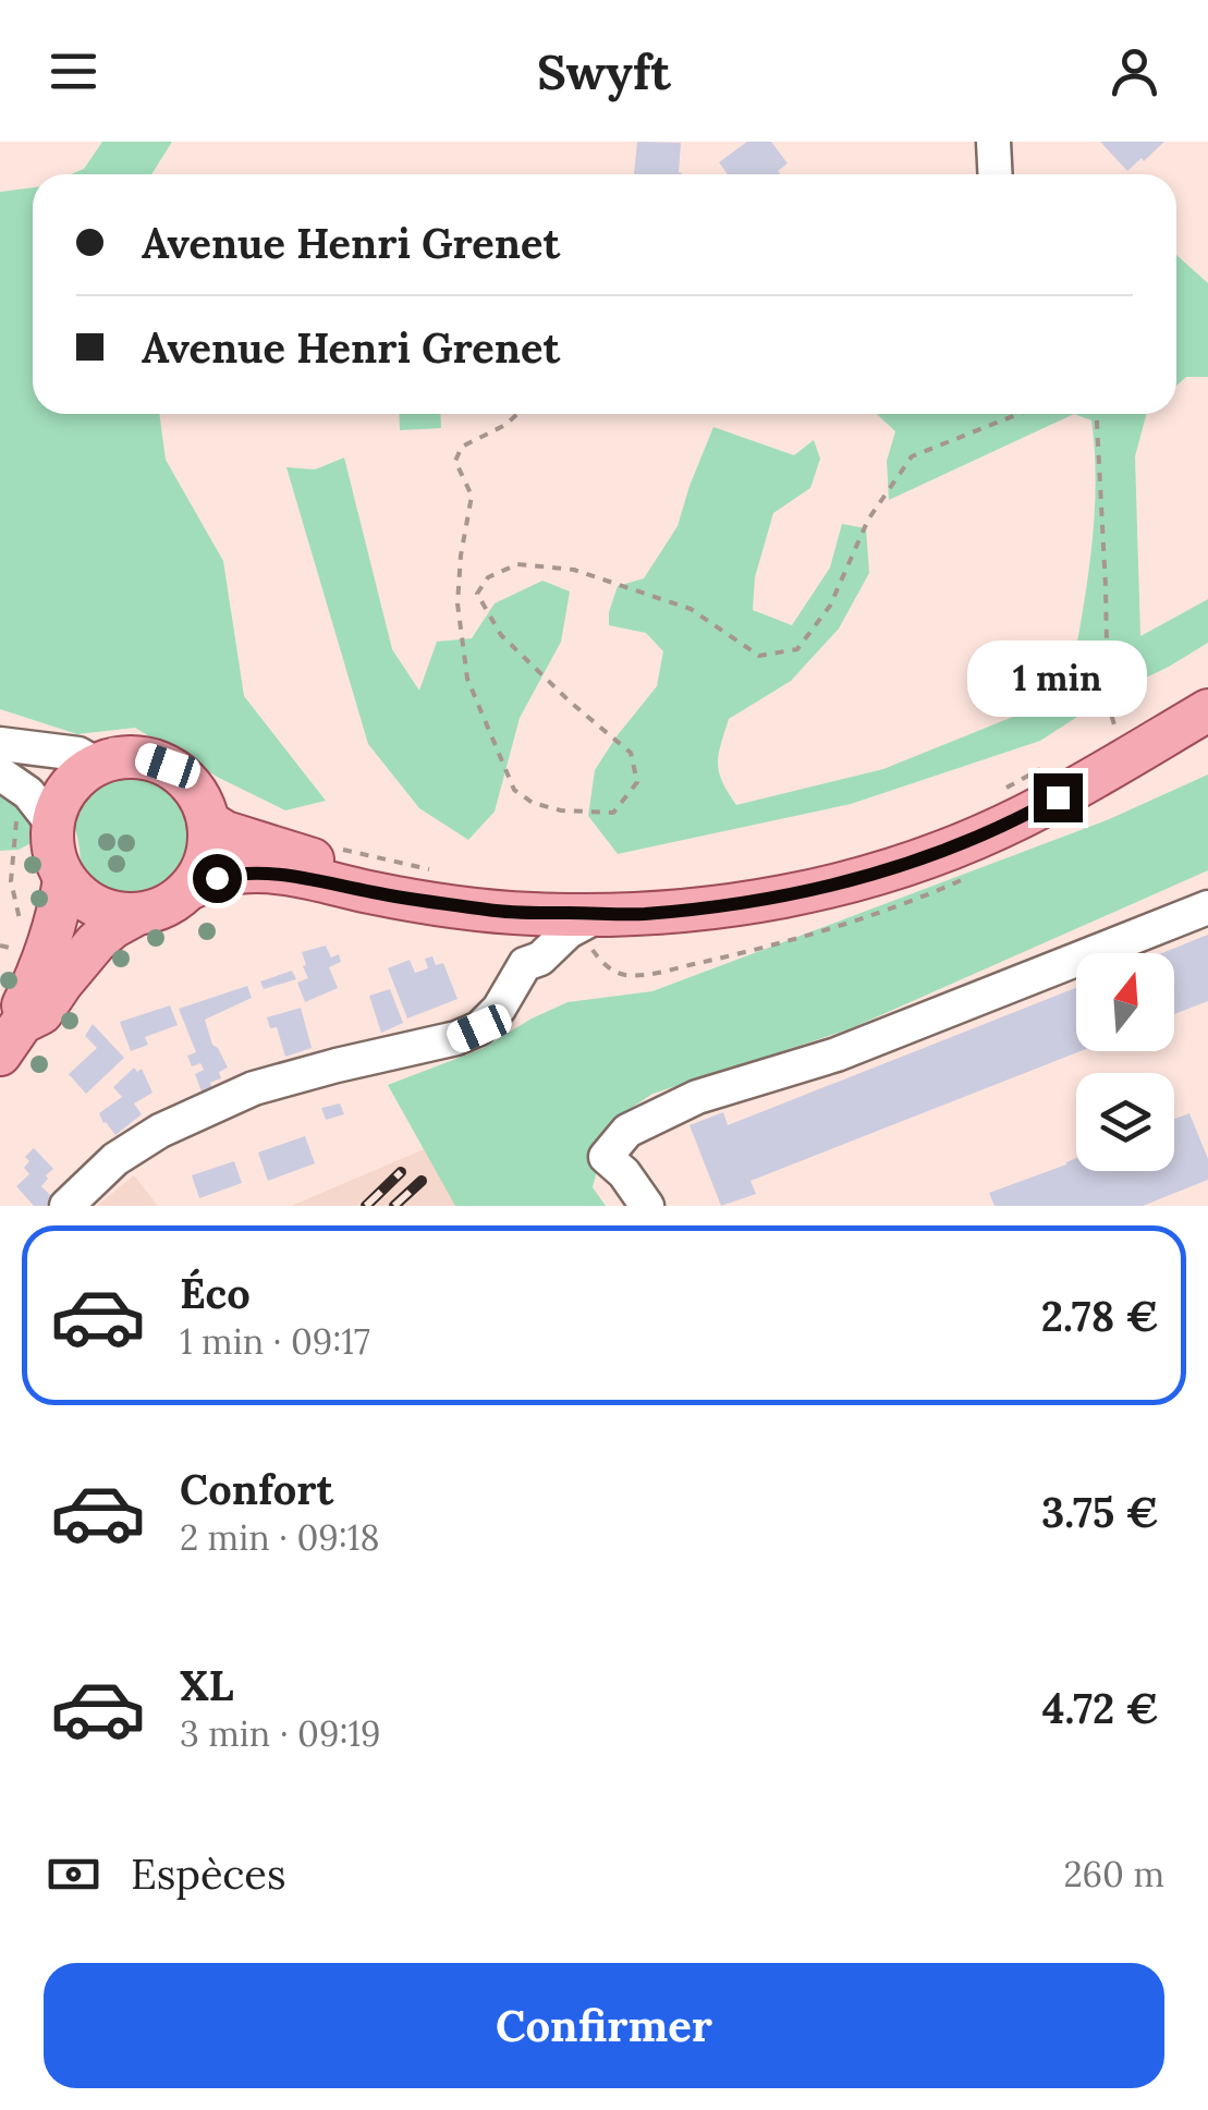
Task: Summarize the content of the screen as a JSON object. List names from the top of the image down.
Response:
{
  "north": "top",
  "page": {
    "header": "Swyft",
    "banner": ["Avenue Henri Grenet", "Avenue Henri Grenet"],
    "bubble": "1 min",
    "list": [
      {
        "name": "Éco",
        "note": "1 min · 09:17",
        "value": "2.78 €"
      },
      {
        "name": "Confort",
        "note": "2 min · 09:18",
        "value": "3.75 €"
      },
      {
        "name": "XL",
        "note": "3 min · 09:19",
        "value": "4.72 €"
      }
    ],
    "pay": ["Espèces", "260 m"],
    "buttons": "Confirmer"
  }
}
